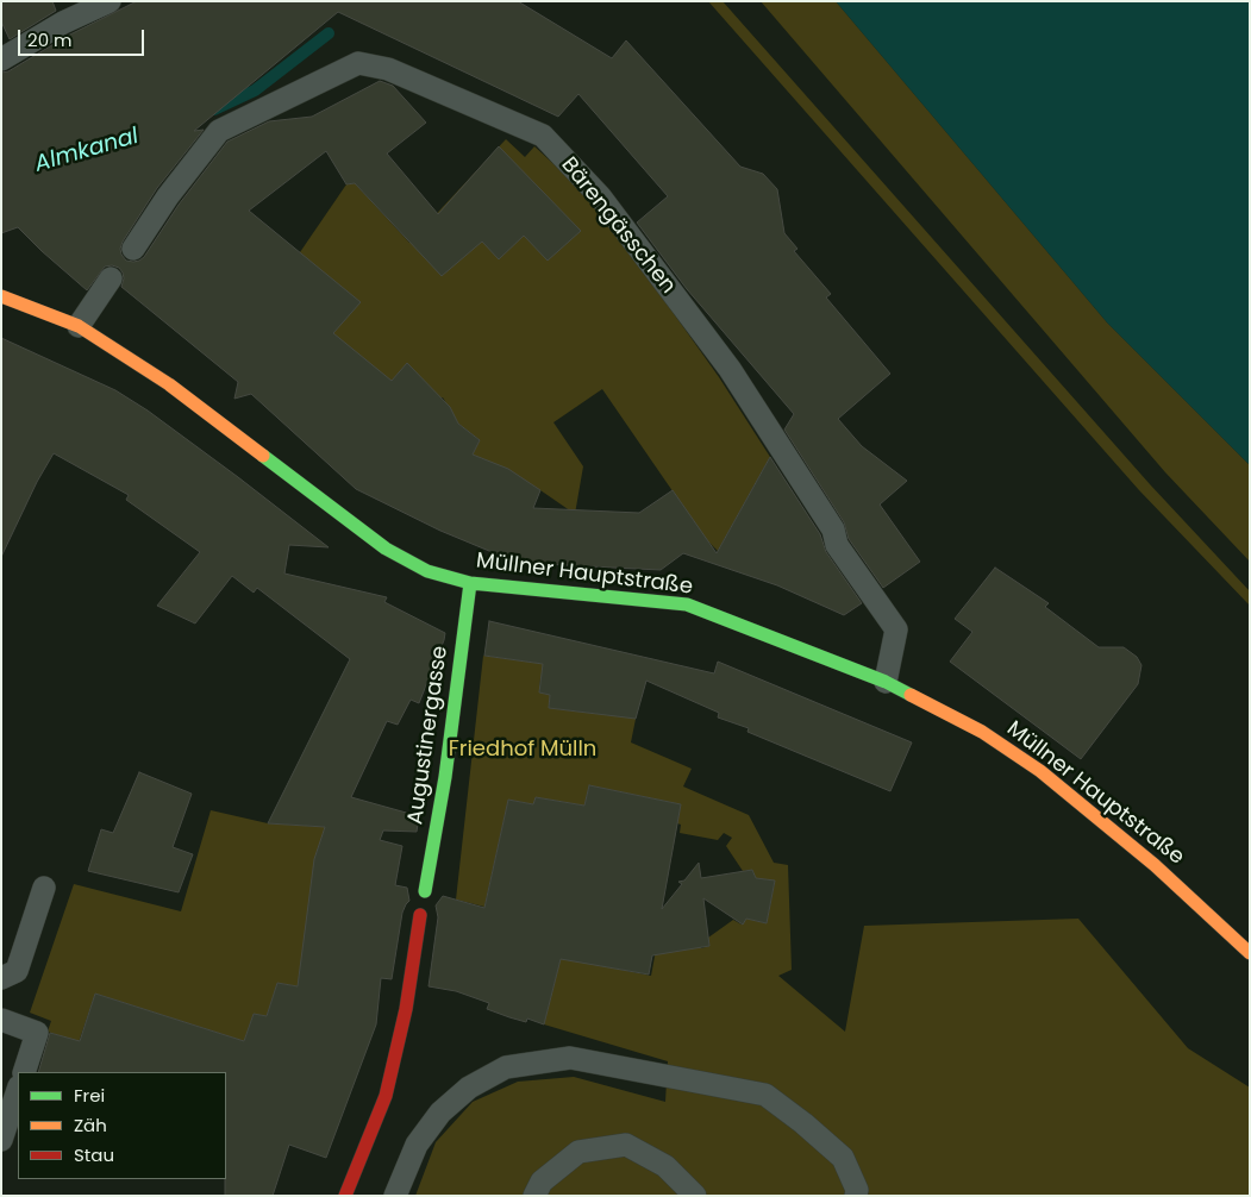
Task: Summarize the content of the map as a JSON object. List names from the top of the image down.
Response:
{
  "streets": {
    "street": ["Müllner Hauptstraße", "Augustinergasse"],
    "lane": ["Bärengässchen"]
  },
  "crossings": [
    ["Bärengässchen", "Müllner Hauptstraße"],
    ["Müllner Hauptstraße", "Augustinergasse"]
  ],
  "water": ["Almkanal"],
  "parks": ["Friedhof Mülln"],
  "legend": ["Frei", "Zäh", "Stau"],
  "scale_bar": "20 m"
}
